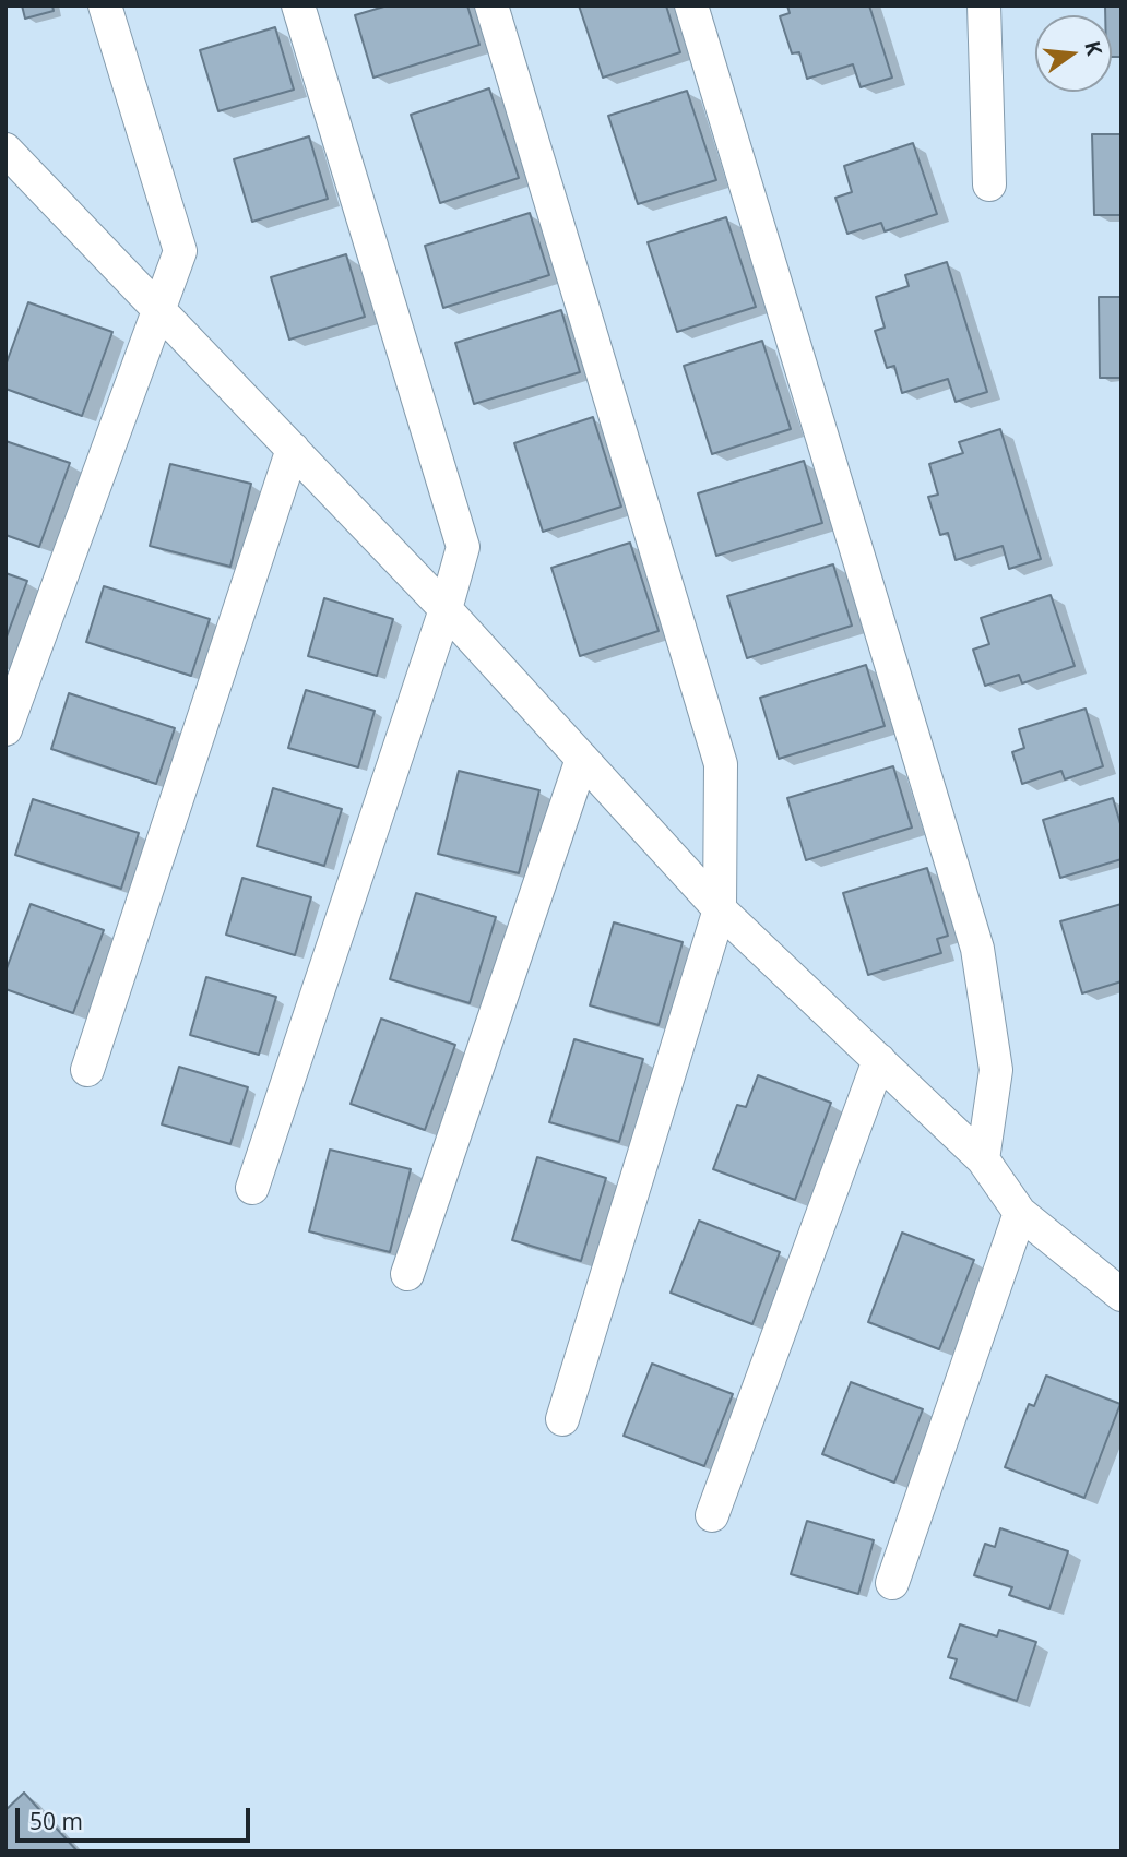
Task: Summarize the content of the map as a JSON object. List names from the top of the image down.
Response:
{
  "scale_bar": "50 m",
  "north": "right"
}
